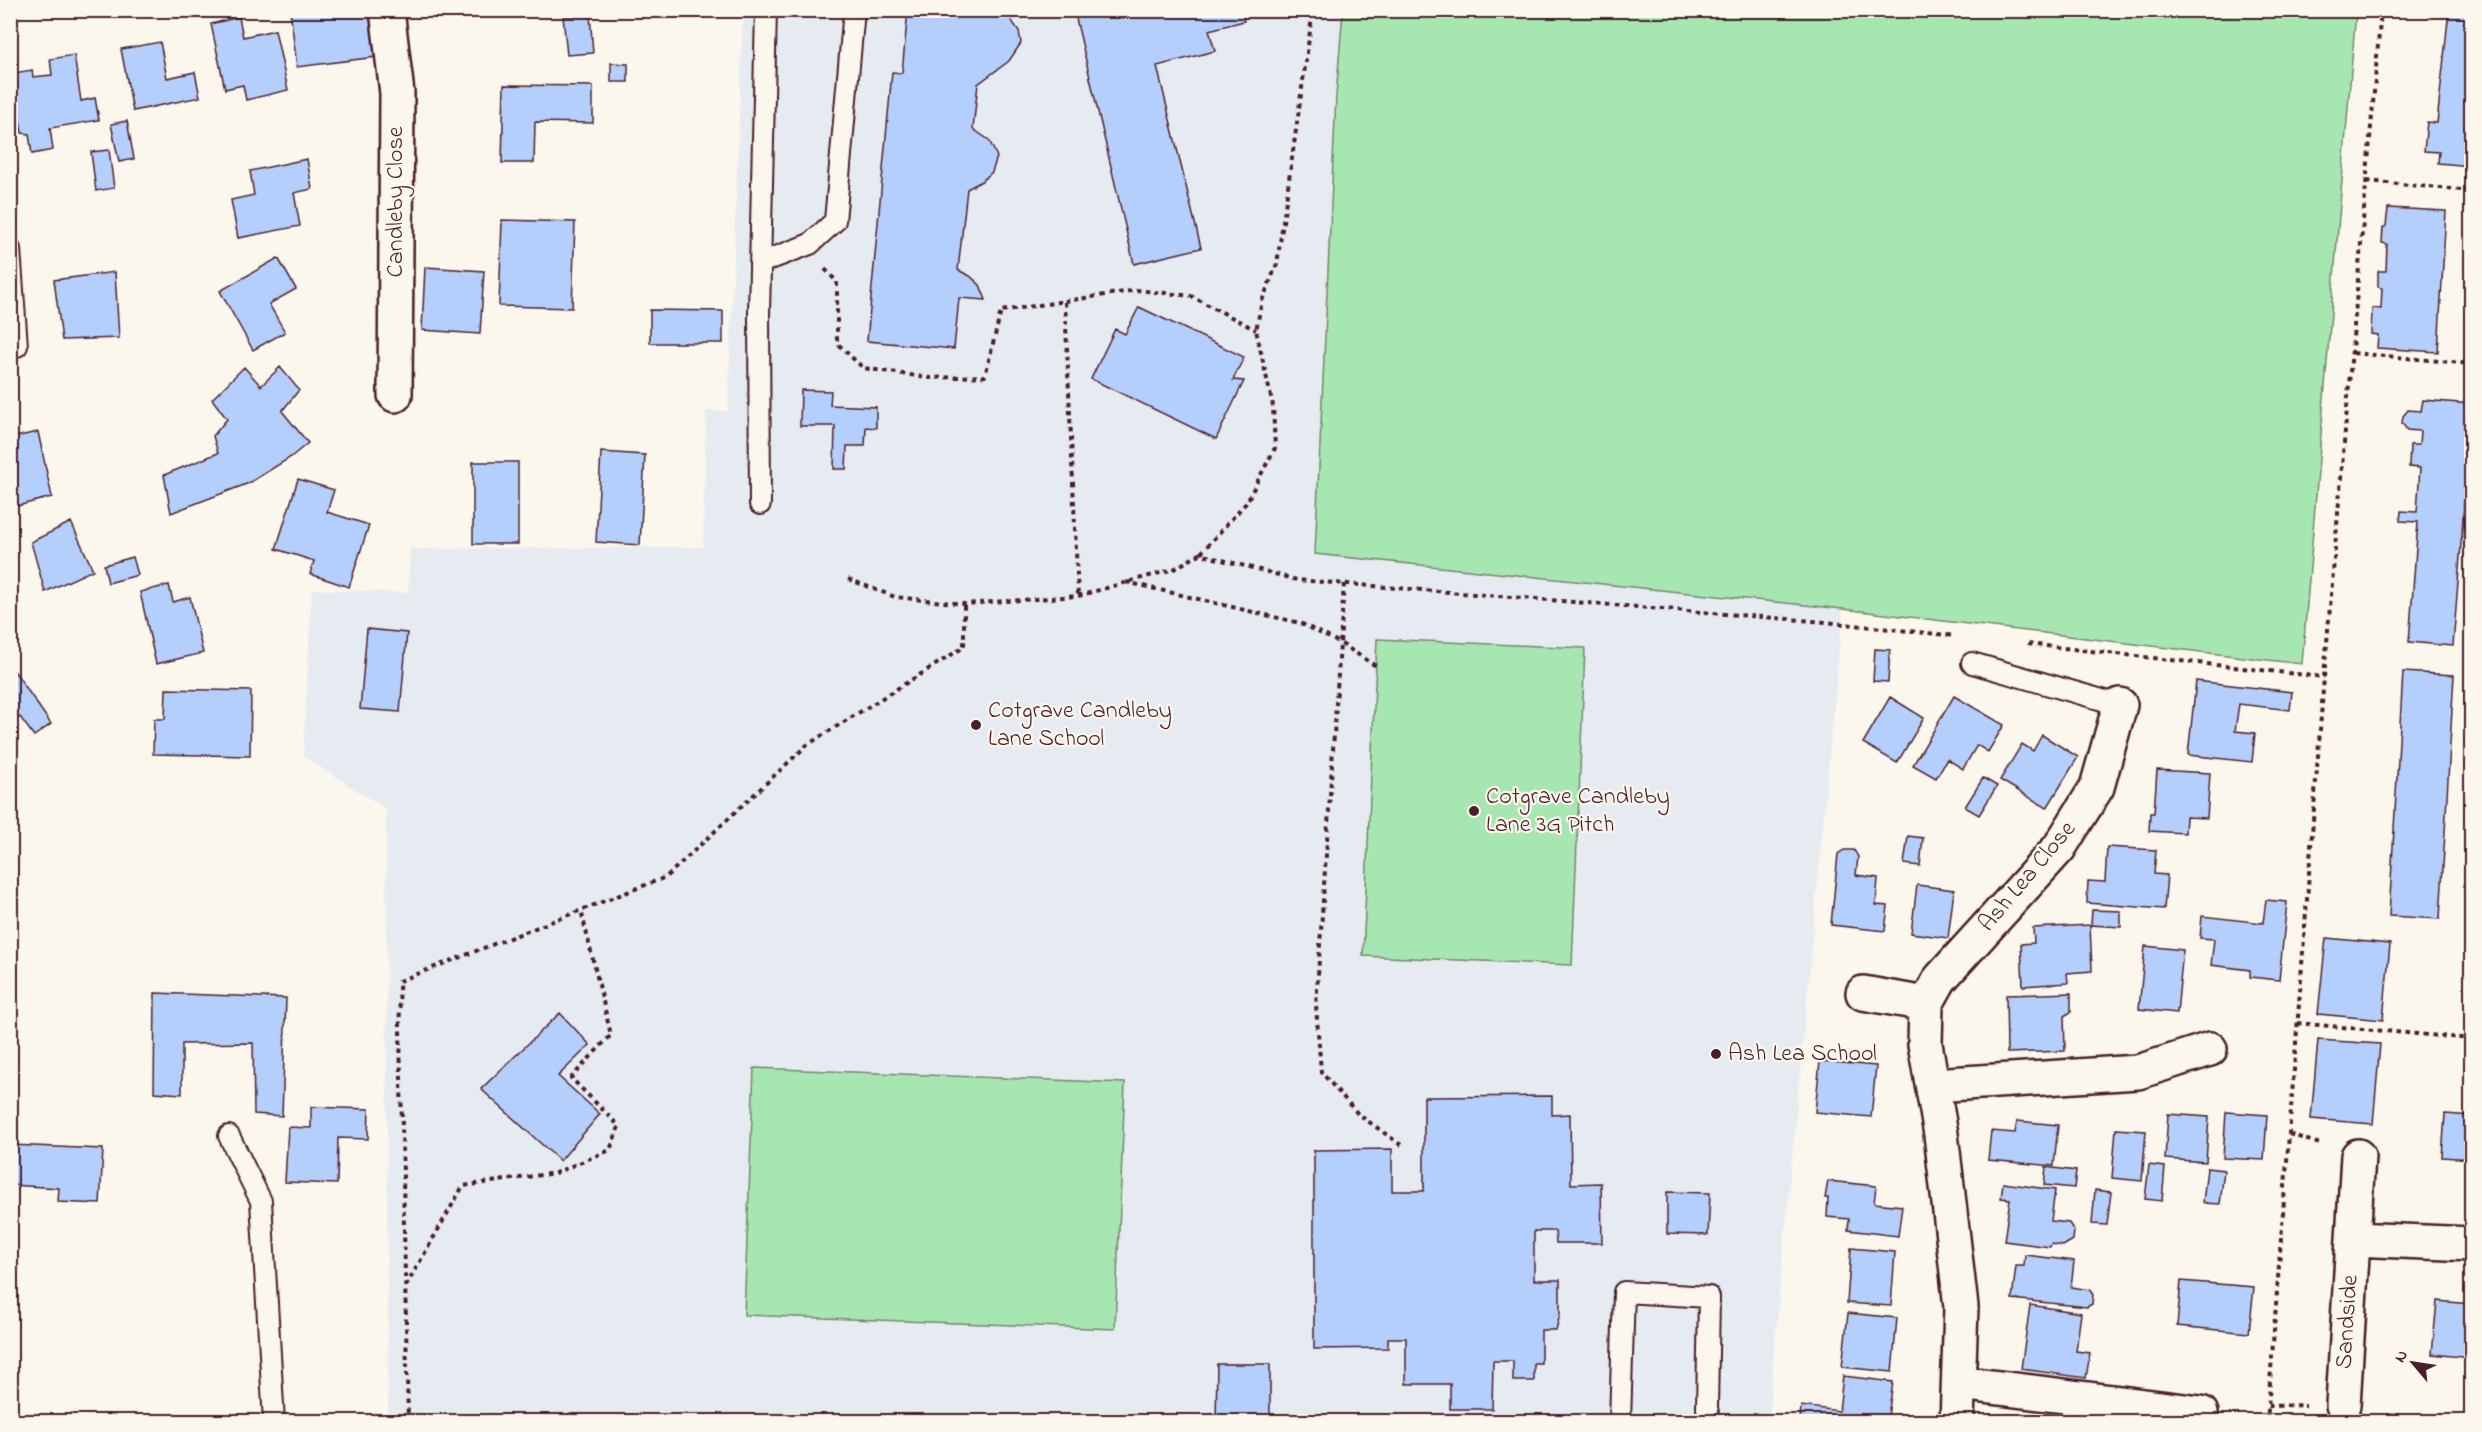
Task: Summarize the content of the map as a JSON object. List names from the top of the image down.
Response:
{
  "streets": {
    "street": ["Candleby Close", "Ash Lea Close", "Sandside"]
  },
  "places": ["Cotgrave Candleby Lane School", "Cotgrave Candleby Lane 3G Pitch", "Ash Lea School"],
  "north": "top left"
}
